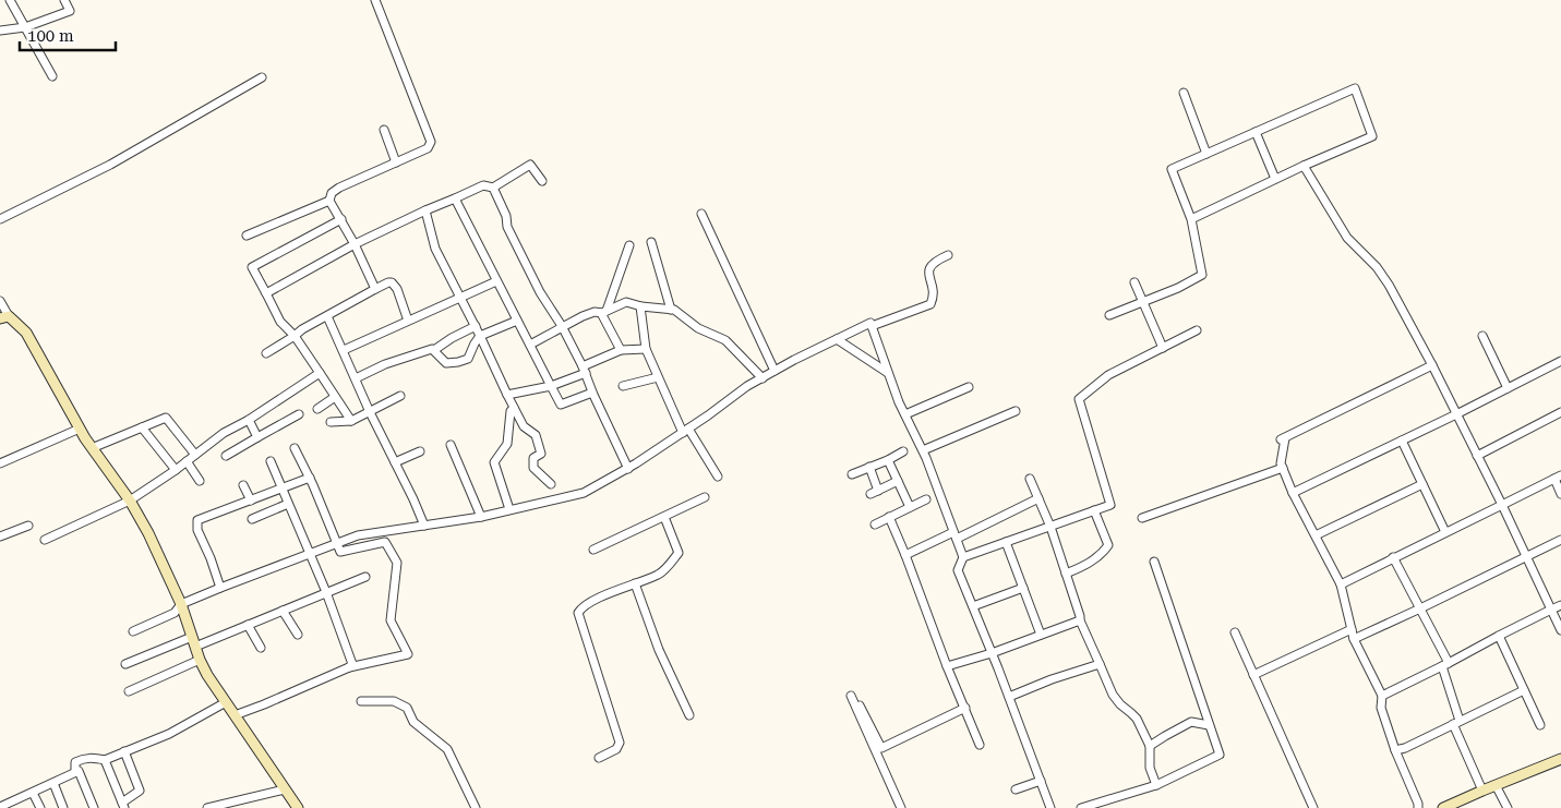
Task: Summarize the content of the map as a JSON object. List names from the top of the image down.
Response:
{
  "scale_bar": "100 m"
}
